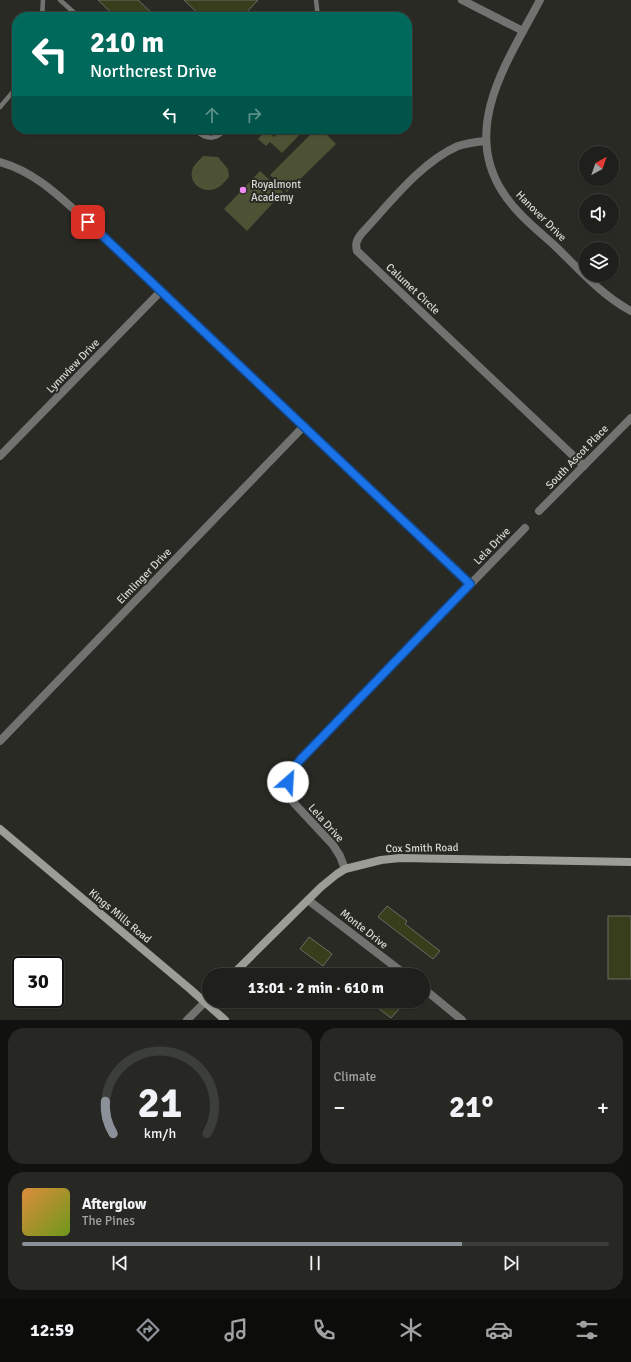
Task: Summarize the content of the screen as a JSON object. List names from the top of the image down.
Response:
{
  "streets": {
    "street": [
      "Hanover Drive",
      "Calumet Circle",
      "Lynnview Drive",
      "South Ascot Place",
      "Lela Drive",
      "Elmlinger Drive",
      "Cox Smith Road",
      "Kings Mills Road",
      "Monte Drive"
    ]
  },
  "crossings": [
    ["Hanover Drive", "Calumet Circle"],
    ["Calumet Circle", "South Ascot Place"],
    ["Lela Drive", "Cox Smith Road"],
    ["Cox Smith Road", "Monte Drive"]
  ],
  "places": ["Royalmont Academy"],
  "north": "top right",
  "page": {
    "turn": ["210 m", "Northcrest Drive"],
    "limit": "30",
    "trip": "13:01 · 2 min · 610 m",
    "tile": "Climate",
    "heat": ["−", "21°", "+"],
    "song": ["Afterglow", "The Pines"],
    "tabs": "12:59",
    "gauge": ["21", "km/h"]
  }
}
